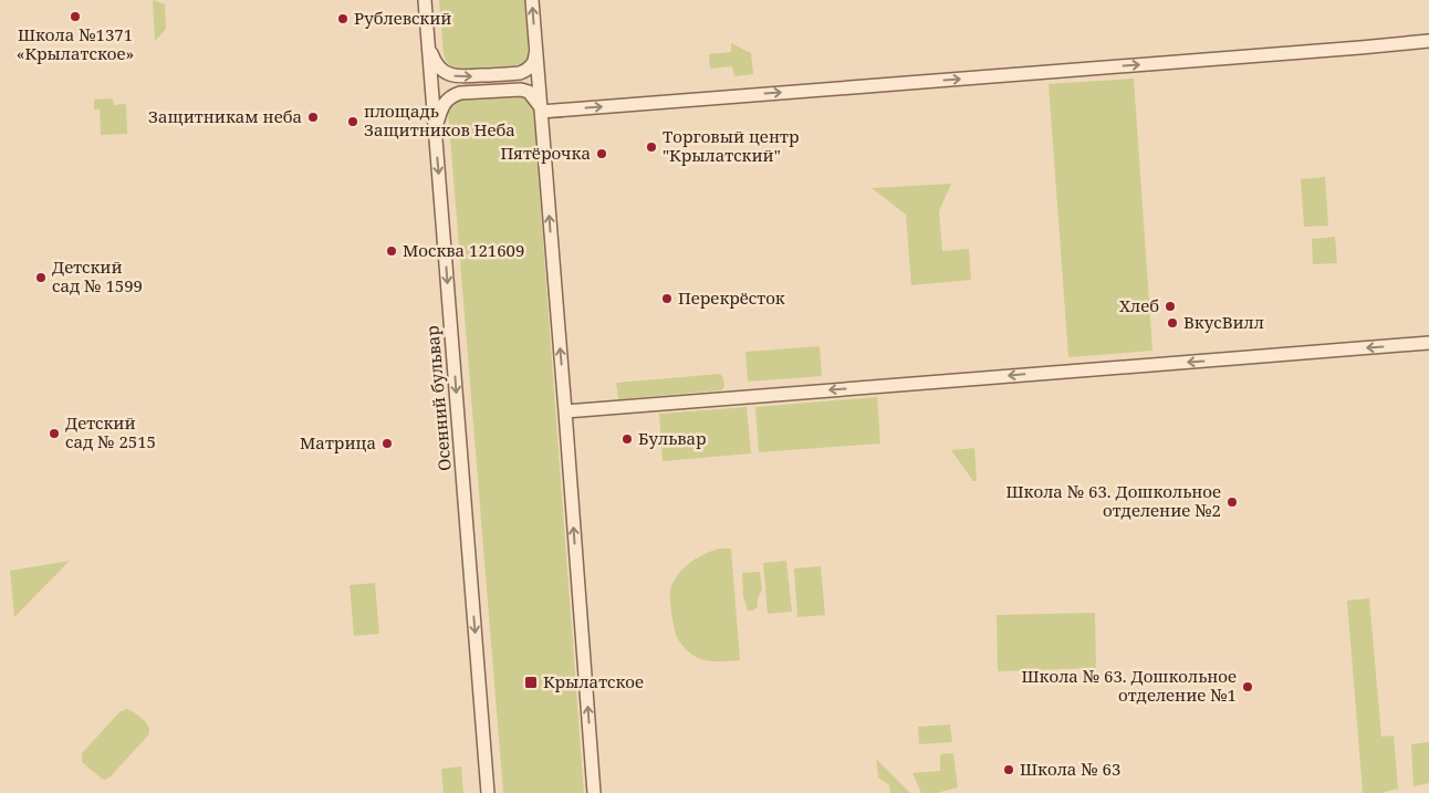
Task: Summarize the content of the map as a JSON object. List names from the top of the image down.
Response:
{
  "streets": {
    "street": ["Осенний бульвар"]
  },
  "places": {
    "other": [
      "Школа №1371 «Крылатское»",
      "Рублевский",
      "Защитникам неба",
      "площадь Защитников Неба",
      "Торговый центр \"Крылатский\"",
      "Пятёрочка",
      "Москва 121609",
      "Детский сад № 1599",
      "Перекрёсток",
      "Хлеб",
      "ВкусВилл",
      "Детский сад № 2515",
      "Бульвар",
      "Матрица",
      "Школа № 63. Дошкольное отделение №2",
      "Школа № 63. Дошкольное отделение №1",
      "Школа № 63"
    ],
    "transit": ["Крылатское"]
  }
}
